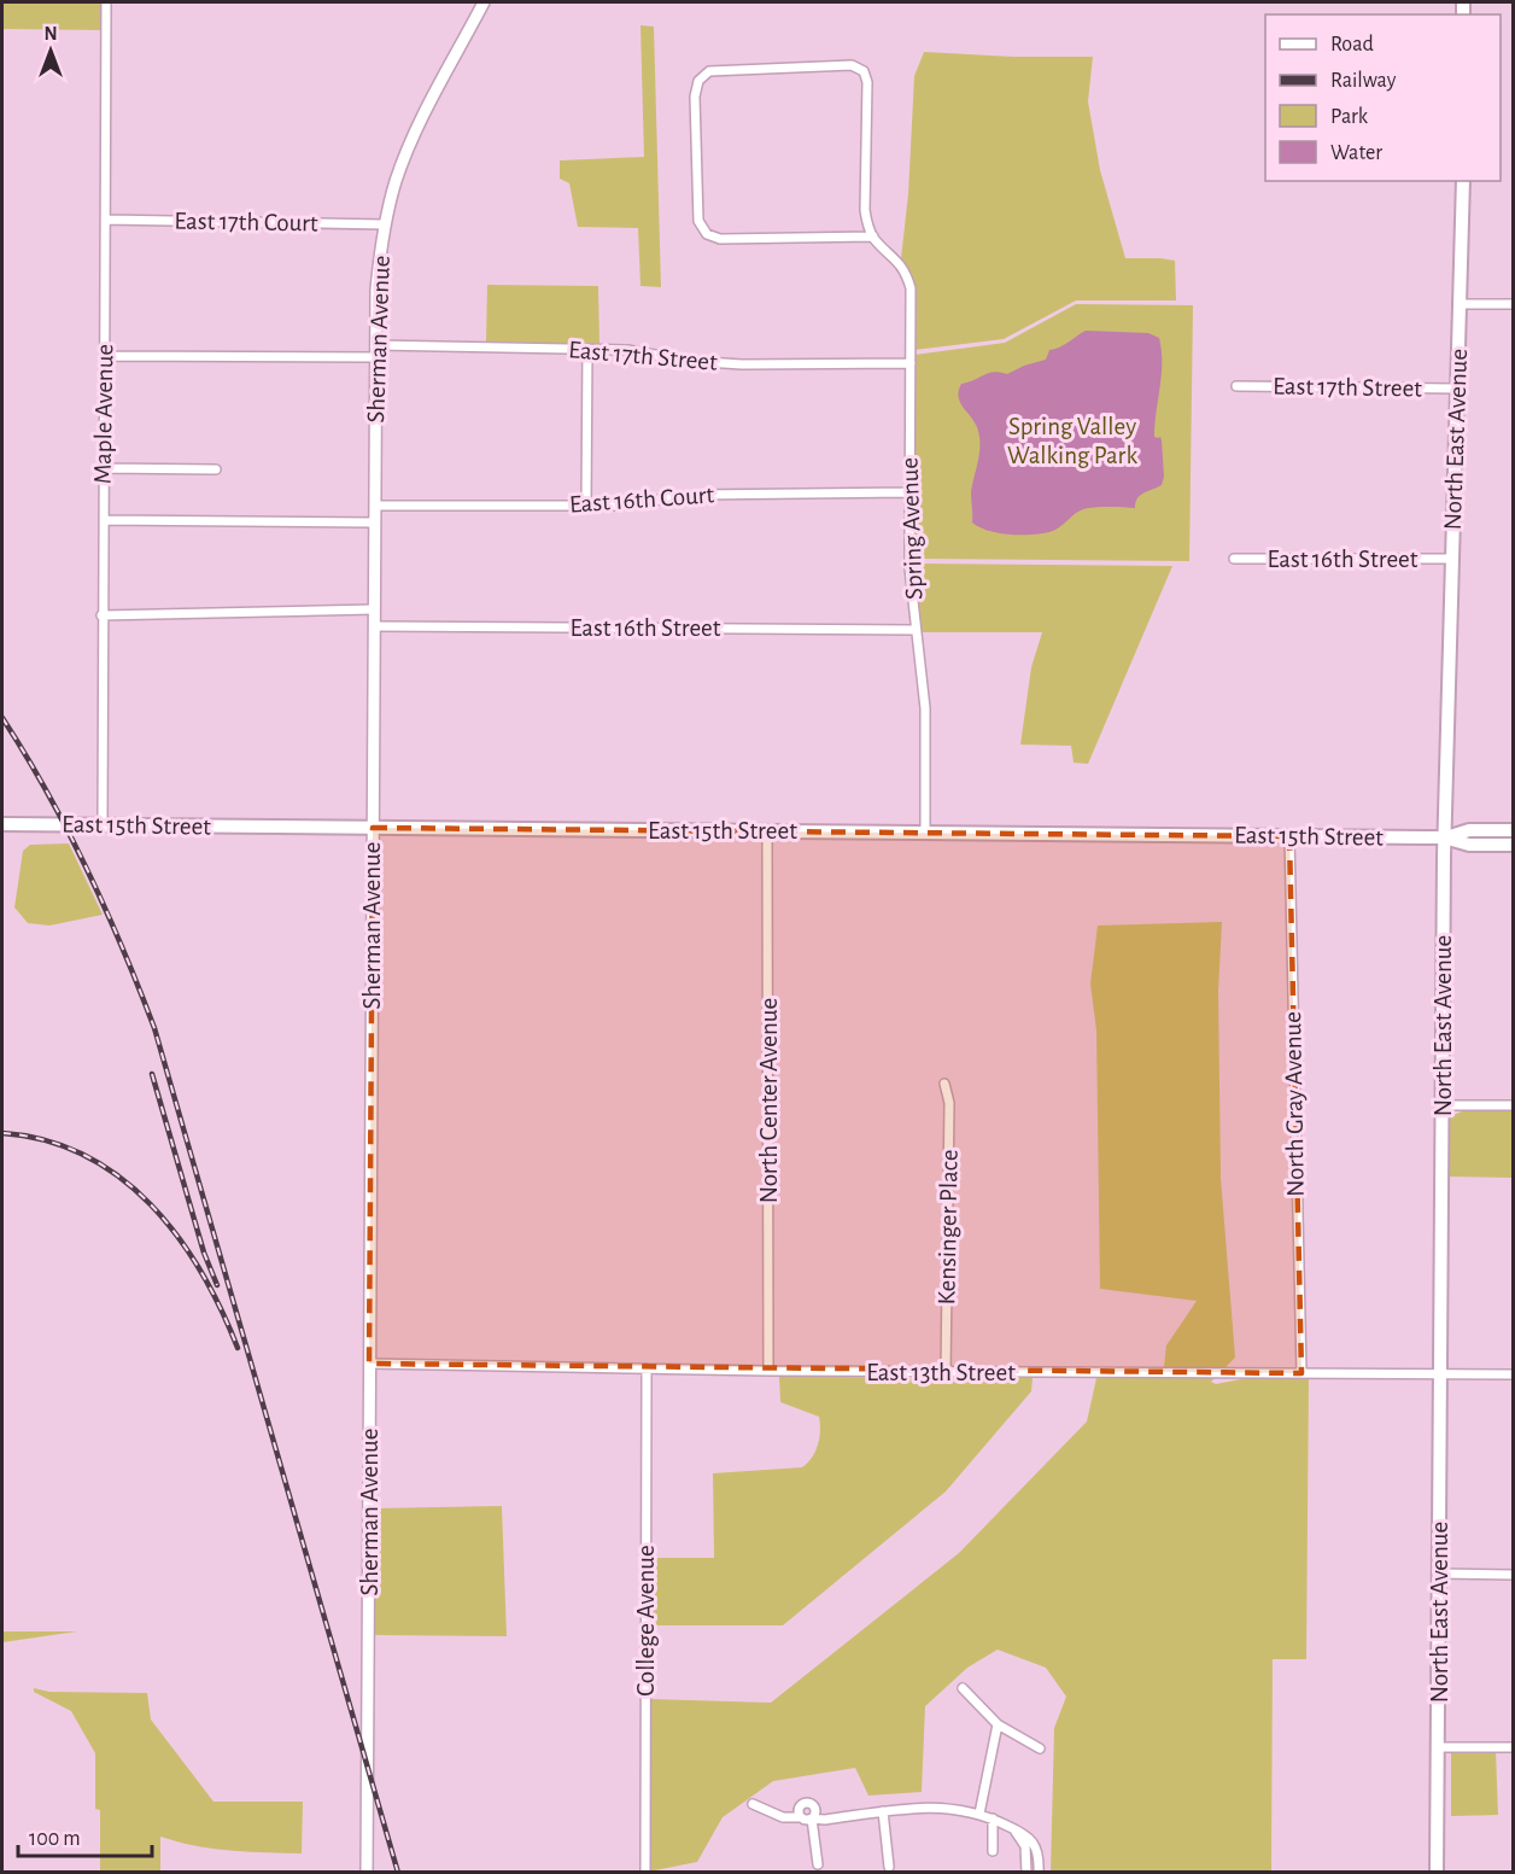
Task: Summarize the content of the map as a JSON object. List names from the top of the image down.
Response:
{
  "streets": {
    "main road": ["North East Avenue", "East 15th Street"],
    "street": [
      "East 17th Court",
      "Sherman Avenue",
      "East 17th Street",
      "Maple Avenue",
      "East 16th Court",
      "Spring Avenue",
      "East 16th Street",
      "North Center Avenue",
      "North Gray Avenue",
      "Kensinger Place",
      "East 13th Street",
      "College Avenue"
    ]
  },
  "crossings": [
    ["East 17th Court", "Sherman Avenue"],
    ["East 17th Court", "Maple Avenue"],
    ["Sherman Avenue", "East 17th Street"],
    ["Sherman Avenue", "East 16th Court"],
    ["Sherman Avenue", "East 16th Street"],
    ["Sherman Avenue", "East 15th Street"],
    ["Sherman Avenue", "East 13th Street"],
    ["East 17th Street", "Maple Avenue"],
    ["East 17th Street", "North East Avenue"],
    ["East 17th Street", "Spring Avenue"],
    ["Maple Avenue", "East 15th Street"],
    ["North East Avenue", "East 16th Street"],
    ["North East Avenue", "East 15th Street"],
    ["North East Avenue", "East 13th Street"],
    ["East 16th Court", "Spring Avenue"],
    ["Spring Avenue", "East 16th Street"],
    ["Spring Avenue", "East 15th Street"],
    ["East 15th Street", "North Center Avenue"],
    ["East 15th Street", "North Gray Avenue"],
    ["North Center Avenue", "East 13th Street"],
    ["North Gray Avenue", "East 13th Street"],
    ["Kensinger Place", "East 13th Street"],
    ["East 13th Street", "College Avenue"]
  ],
  "parks": ["Spring Valley Walking Park"],
  "legend": [
    "Road",
    "Railway",
    "Park",
    "Water"
  ],
  "scale_bar": "100 m",
  "north": "top"
}
